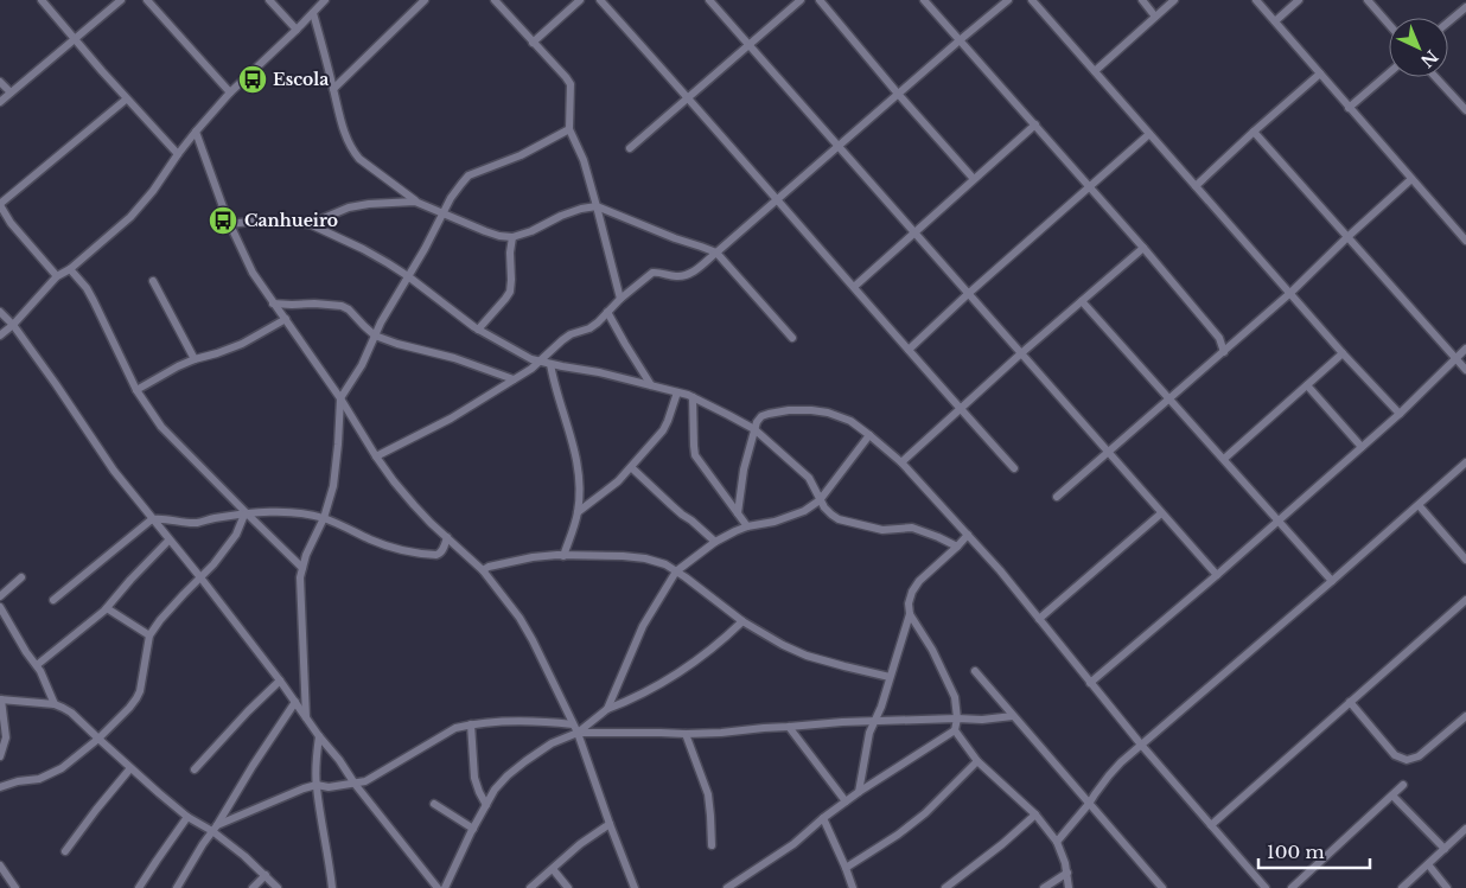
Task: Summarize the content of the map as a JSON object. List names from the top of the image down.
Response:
{
  "places": {
    "bus stop": ["Escola", "Canhueiro"]
  },
  "scale_bar": "100 m",
  "north": "bottom right"
}
